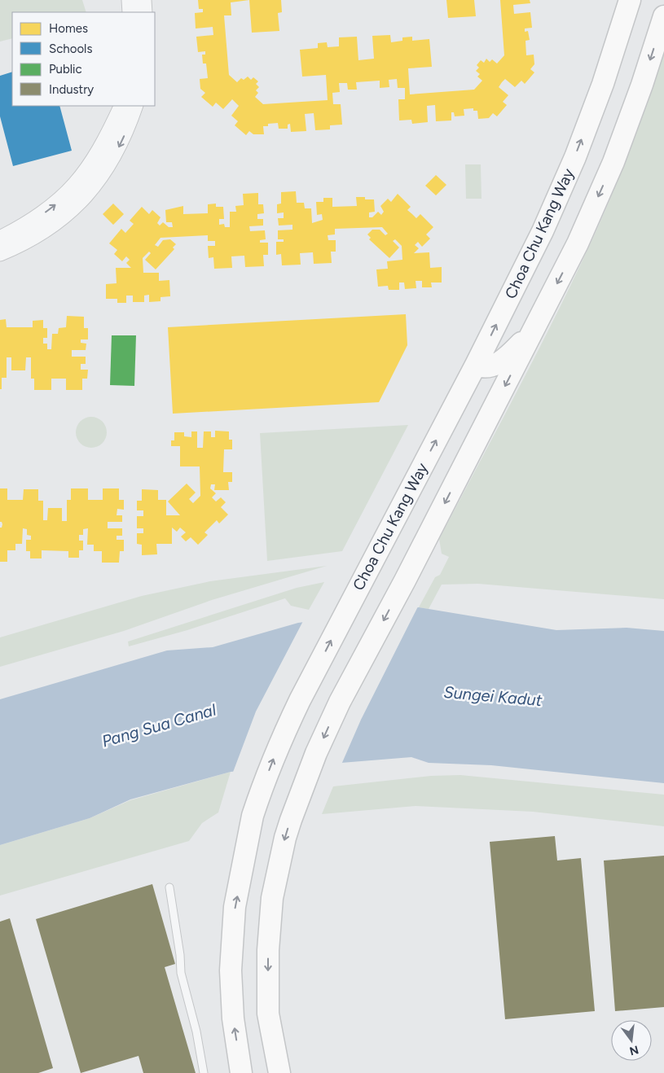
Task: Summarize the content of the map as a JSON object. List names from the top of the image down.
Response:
{
  "streets": {
    "main road": ["Choa Chu Kang Way"]
  },
  "water": ["Sungei Kadut", "Pang Sua Canal"],
  "legend": [
    "Homes",
    "Schools",
    "Public",
    "Industry"
  ],
  "north": "bottom"
}
